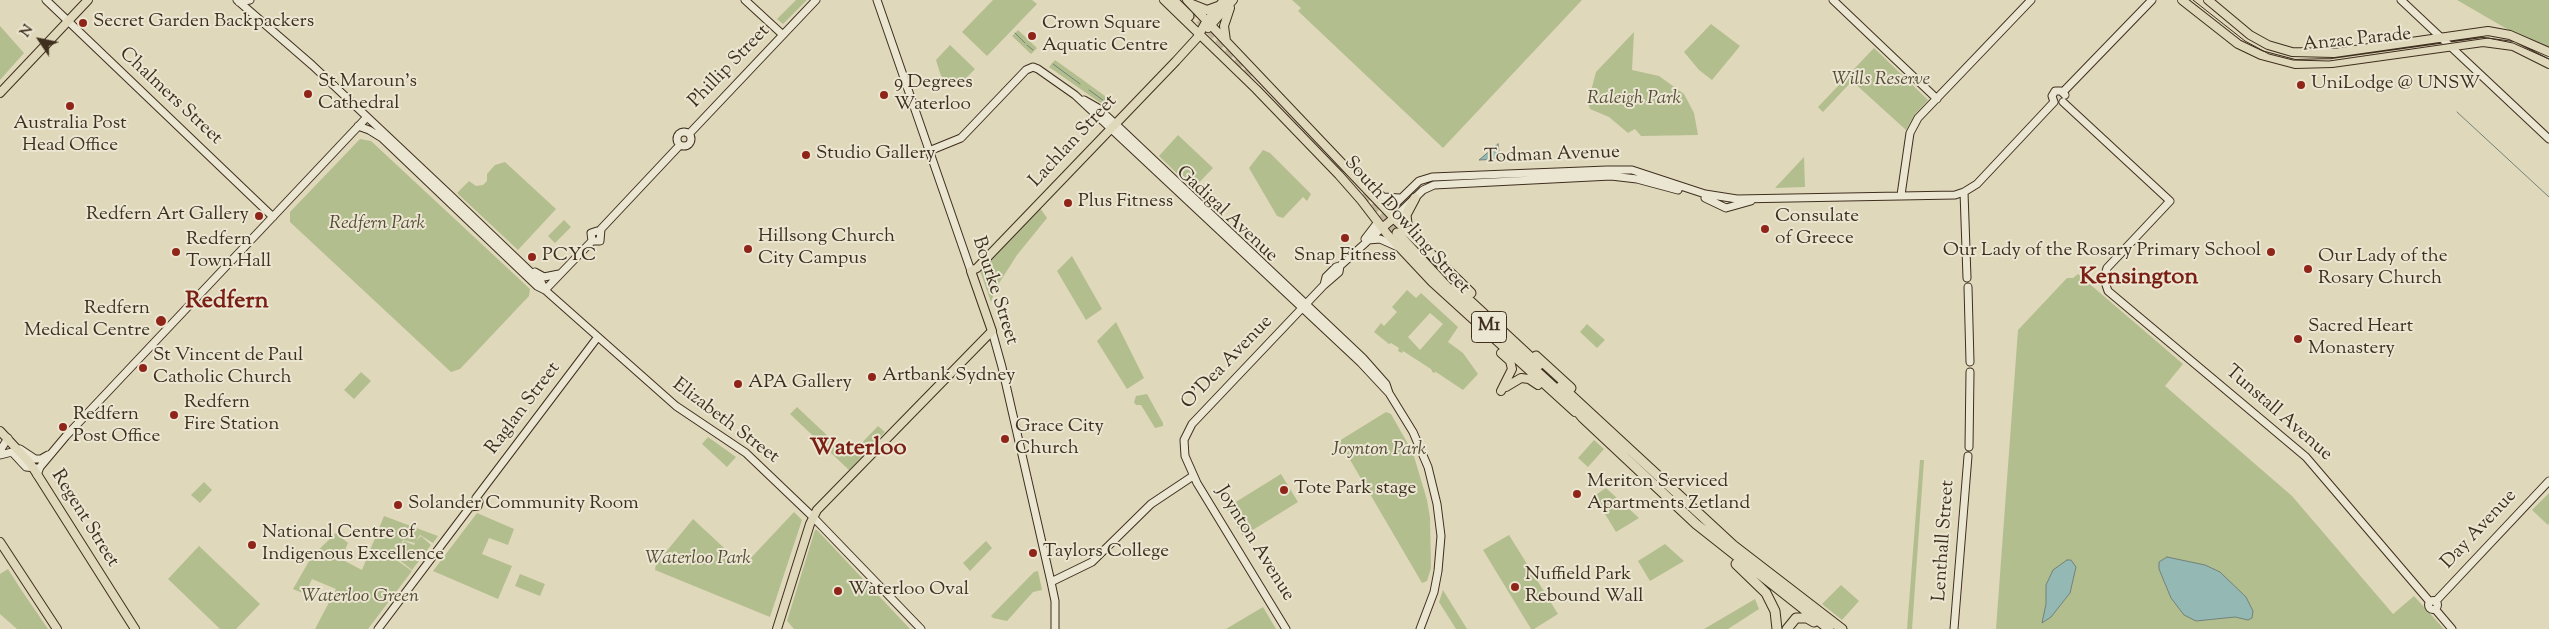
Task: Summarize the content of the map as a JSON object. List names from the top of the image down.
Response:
{
  "streets": {
    "highway": ["South Dowling Street", "M1"],
    "main road": [
      "Anzac Parade",
      "Lachlan Street",
      "Bourke Street",
      "Regent Street"
    ],
    "street": [
      "Phillip Street",
      "Chalmers Street",
      "Todman Avenue",
      "Gadigal Avenue",
      "O'Dea Avenue",
      "Raglan Street",
      "Tunstall Avenue",
      "Elizabeth Street",
      "Day Avenue",
      "Lenthall Street",
      "Joynton Avenue"
    ]
  },
  "crossings": [
    ["Lachlan Street", "Gadigal Avenue"],
    ["Lachlan Street", "South Dowling Street"],
    ["Lachlan Street", "Bourke Street"],
    ["Todman Avenue", "South Dowling Street"],
    ["Todman Avenue", "Tunstall Avenue"],
    ["Todman Avenue", "Lenthall Street"],
    ["Gadigal Avenue", "Bourke Street"],
    ["Gadigal Avenue", "O'Dea Avenue"],
    ["South Dowling Street", "M1"],
    ["South Dowling Street", "O'Dea Avenue"],
    ["O'Dea Avenue", "Joynton Avenue"],
    ["Raglan Street", "Elizabeth Street"],
    ["Tunstall Avenue", "Day Avenue"]
  ],
  "districts": ["Kensington", "Redfern", "Waterloo"],
  "parks": [
    "Wills Reserve",
    "Raleigh Park",
    "Redfern Park",
    "Joynton Park",
    "Waterloo Park",
    "Waterloo Green"
  ],
  "places": [
    "Secret Garden Backpackers",
    "Crown Square Aquatic Centre",
    "UniLodge @ UNSW",
    "St Maroun's Cathedral",
    "9 Degrees Waterloo",
    "Australia Post Head Office",
    "Studio Gallery",
    "Plus Fitness",
    "Redfern Art Gallery",
    "Consulate of Greece",
    "Snap Fitness",
    "Hillsong Church City Campus",
    "Redfern Town Hall",
    "Our Lady of the Rosary Primary School",
    "PCYC",
    "Our Lady of the Rosary Church",
    "Redfern Medical Centre",
    "Sacred Heart Monastery",
    "St Vincent de Paul Catholic Church",
    "Artbank Sydney",
    "APA Gallery",
    "Redfern Fire Station",
    "Redfern Post Office",
    "Grace City Church",
    "Tote Park stage",
    "Meriton Serviced Apartments Zetland",
    "Solander Community Room",
    "National Centre of Indigenous Excellence",
    "Taylors College",
    "Nuffield Park Rebound Wall",
    "Waterloo Oval"
  ],
  "north": "top left"
}
